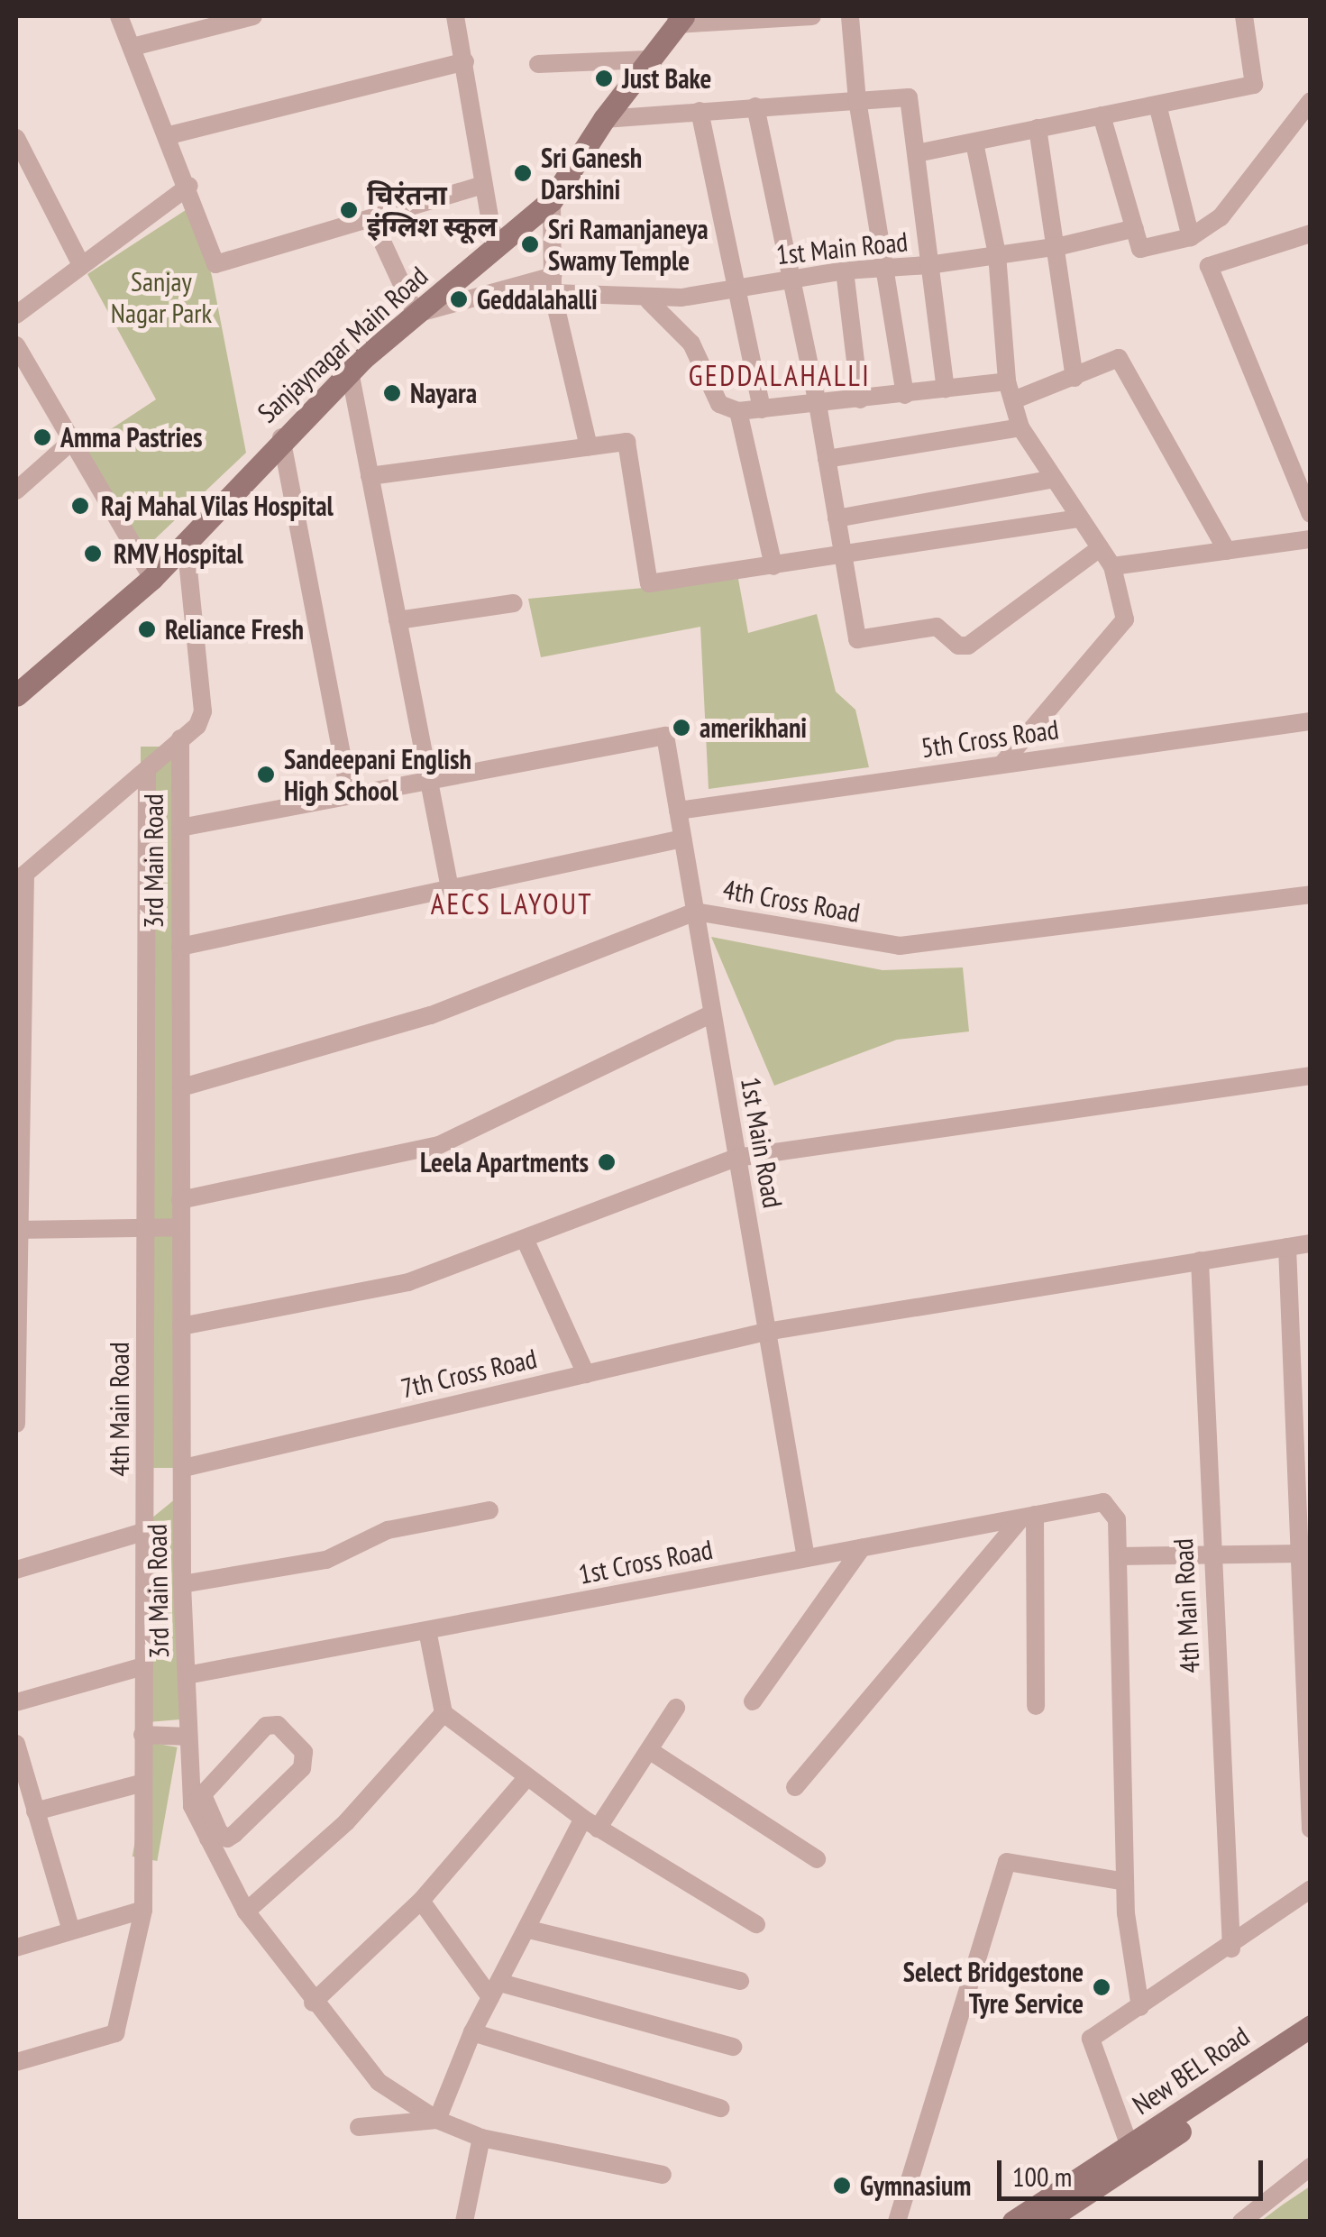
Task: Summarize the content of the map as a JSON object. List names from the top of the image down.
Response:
{
  "streets": {
    "street": [
      "1st Main Road",
      "Sanjaynagar Main Road",
      "5th Cross Road",
      "3rd Main Road",
      "4th Cross Road",
      "7th Cross Road",
      "4th Main Road",
      "1st Cross Road",
      "New BEL Road"
    ]
  },
  "crossings": [
    ["1st Main Road", "Sanjaynagar Main Road"],
    ["1st Main Road", "5th Cross Road"],
    ["1st Main Road", "4th Cross Road"],
    ["1st Main Road", "7th Cross Road"],
    ["1st Main Road", "1st Cross Road"],
    ["3rd Main Road", "4th Cross Road"],
    ["3rd Main Road", "7th Cross Road"],
    ["3rd Main Road", "1st Cross Road"],
    ["7th Cross Road", "4th Main Road"]
  ],
  "districts": ["GEDDALAHALLI", "AECS LAYOUT"],
  "parks": ["Sanjay Nagar Park"],
  "places": [
    "Just Bake",
    "Sri Ganesh Darshini",
    "चिरंतना इंग्लिश स्कूल",
    "Sri Ramanjaneya Swamy Temple",
    "Geddalahalli",
    "Nayara",
    "Amma Pastries",
    "Raj Mahal Vilas Hospital",
    "RMV Hospital",
    "Reliance Fresh",
    "amerikhani",
    "Sandeepani English High School",
    "Leela Apartments",
    "Select Bridgestone Tyre Service",
    "Gymnasium"
  ],
  "scale_bar": "100 m"
}
